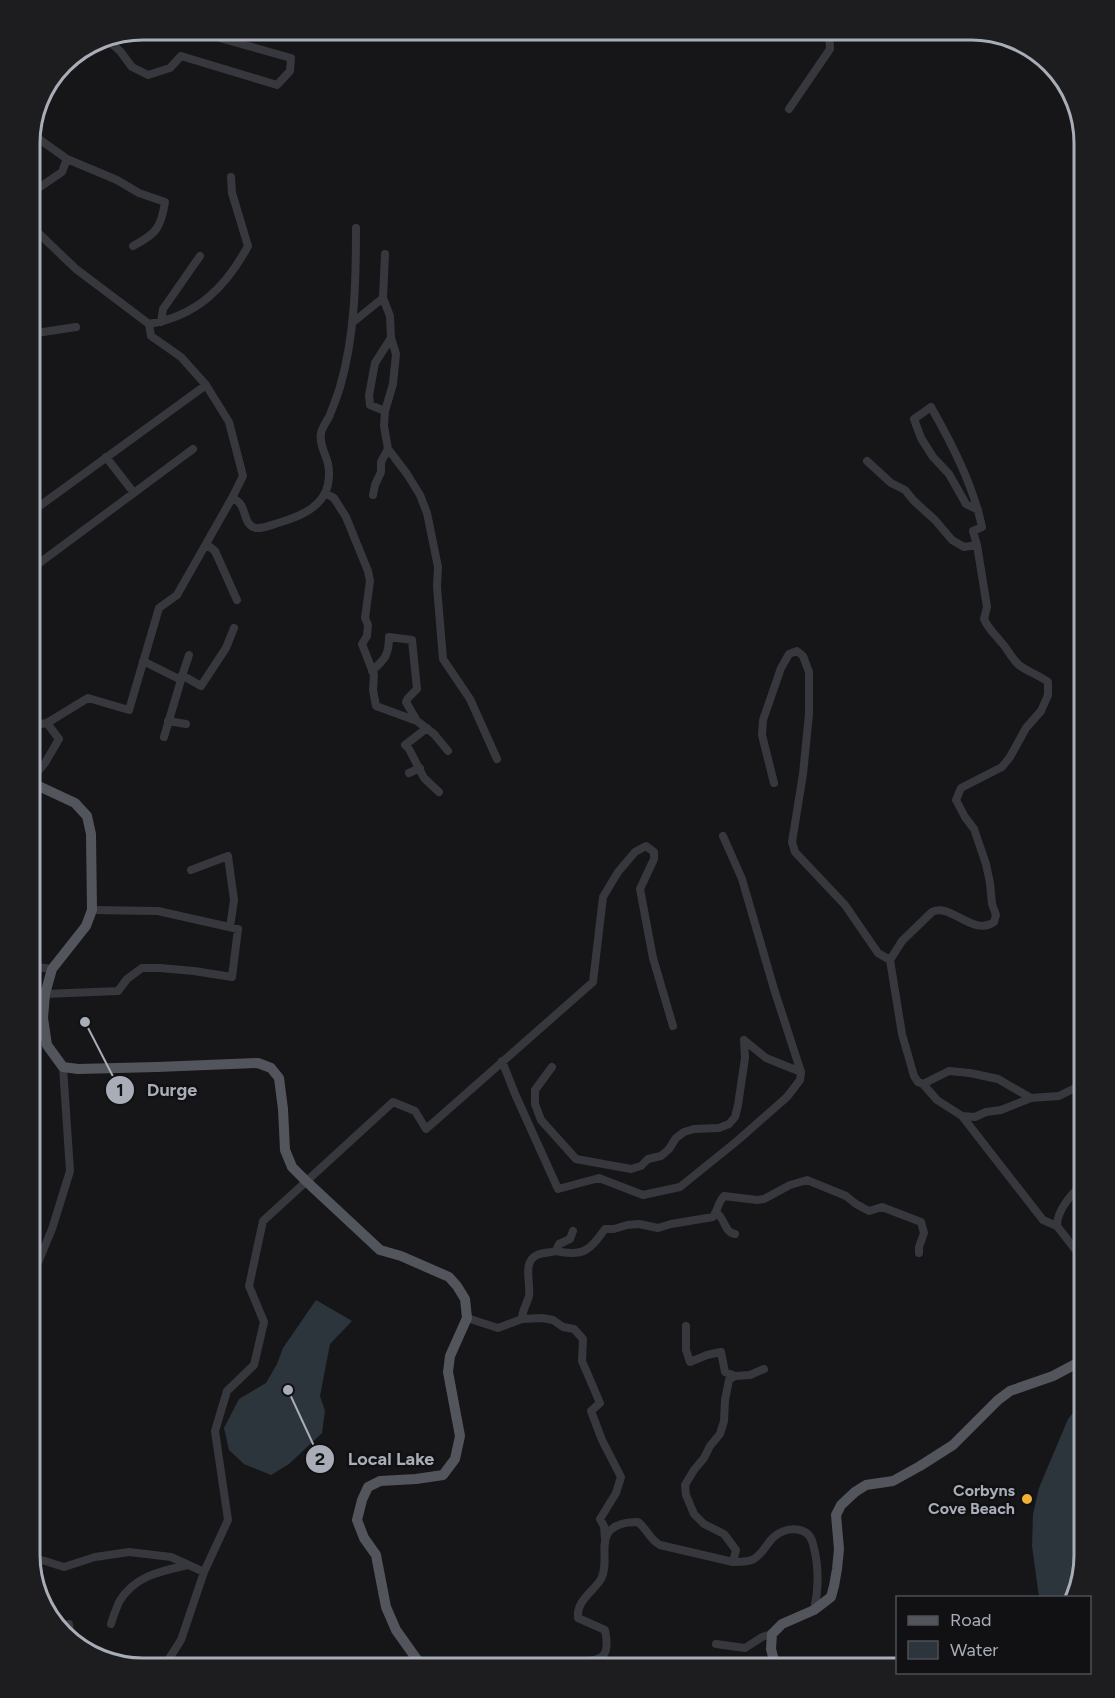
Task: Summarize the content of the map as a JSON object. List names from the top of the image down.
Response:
{
  "places": ["Durge", "Local Lake", "Corbyns Cove Beach"],
  "legend": ["Road", "Water"]
}
